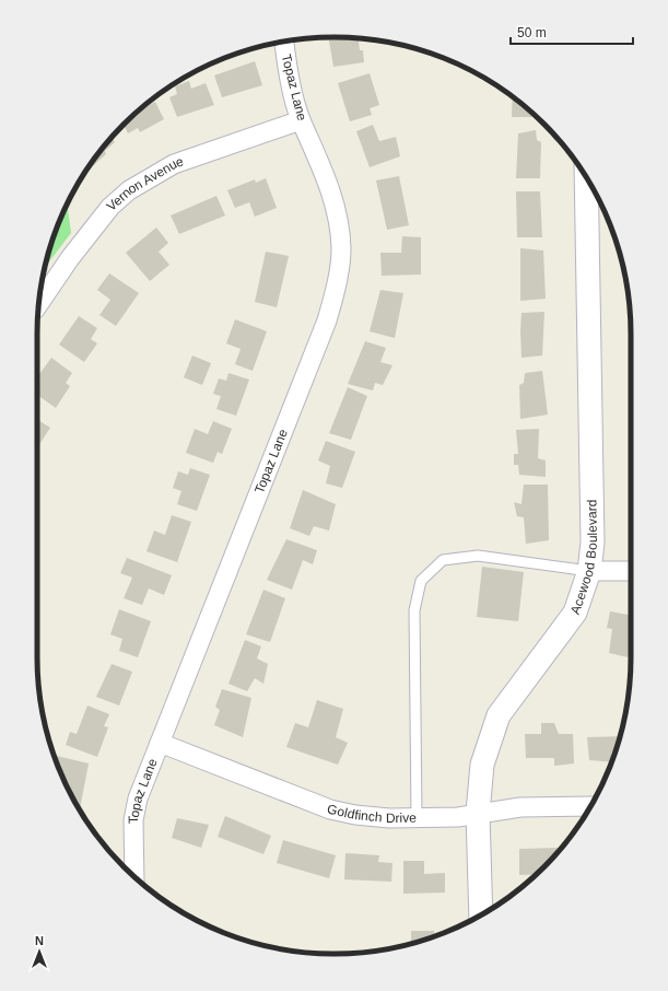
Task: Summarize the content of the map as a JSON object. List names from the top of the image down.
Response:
{
  "streets": {
    "street": [
      "Topaz Lane",
      "Vernon Avenue",
      "Acewood Boulevard",
      "Goldfinch Drive"
    ]
  },
  "crossings": [
    ["Topaz Lane", "Vernon Avenue"],
    ["Topaz Lane", "Goldfinch Drive"],
    ["Acewood Boulevard", "Goldfinch Drive"]
  ],
  "scale_bar": "50 m",
  "north": "top"
}
